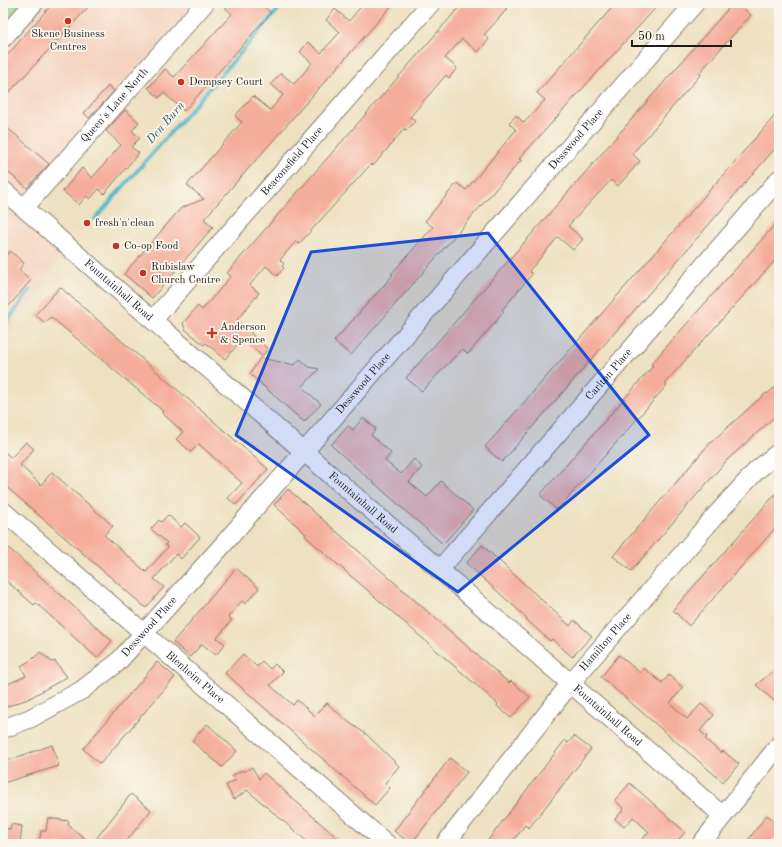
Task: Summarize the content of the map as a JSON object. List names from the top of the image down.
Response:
{
  "streets": {
    "street": [
      "Queen's Lane North",
      "Desswood Place",
      "Beaconsfield Place",
      "Fountainhall Road",
      "Carlton Place",
      "Hamilton Place",
      "Blenheim Place"
    ]
  },
  "crossings": [
    ["Queen's Lane North", "Fountainhall Road"],
    ["Desswood Place", "Fountainhall Road"],
    ["Desswood Place", "Blenheim Place"],
    ["Beaconsfield Place", "Fountainhall Road"],
    ["Fountainhall Road", "Carlton Place"],
    ["Fountainhall Road", "Hamilton Place"]
  ],
  "water": ["Den Burn"],
  "places": {
    "other": [
      "Skene Business Centres",
      "Dempsey Court",
      "fresh'n'clean",
      "Co-op Food",
      "Rubislaw Church Centre"
    ],
    "health": ["Anderson & Spence"]
  },
  "scale_bar": "50 m"
}
